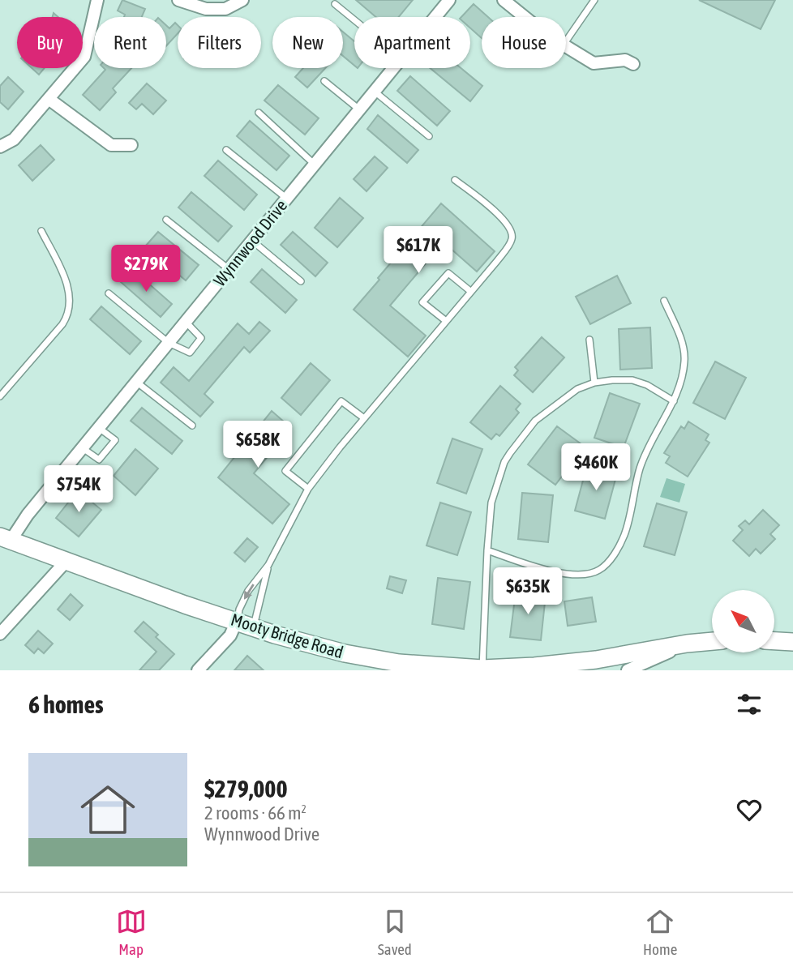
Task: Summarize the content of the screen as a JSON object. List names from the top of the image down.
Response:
{
  "streets": {
    "main road": ["Mooty Bridge Road"],
    "street": ["Wynnwood Drive"]
  },
  "crossings": [
    ["Wynnwood Drive", "Mooty Bridge Road"]
  ],
  "north": "top left",
  "page": {
    "chip": [
      "Buy",
      "Rent",
      "Filters",
      "New",
      "Apartment",
      "House"
    ],
    "price": [
      "$617K",
      "$279K",
      "$658K",
      "$460K",
      "$754K",
      "$635K"
    ],
    "heading": "6 homes",
    "list": [
      {
        "name": "$279,000",
        "note": "2 rooms · 66 m² · Wynnwood Drive"
      }
    ],
    "tabs": ["Map", "Saved", "Home"]
  }
}
